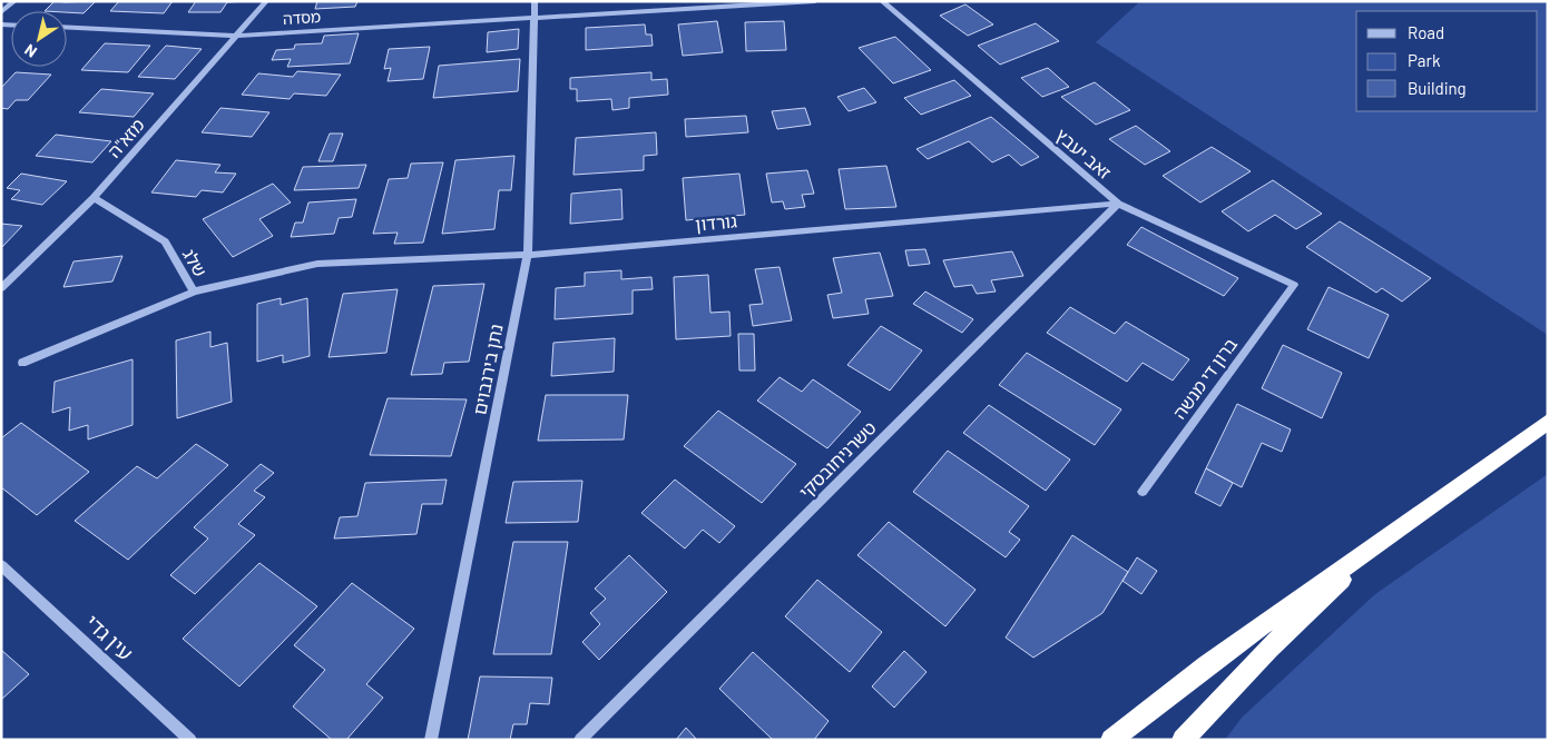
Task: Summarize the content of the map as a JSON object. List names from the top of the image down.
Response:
{
  "streets": {
    "street": [
      "מסדה",
      "מזא\"ה",
      "זאב יעבץ",
      "גורדון",
      "שלג",
      "נתן בירנבוים",
      "ברון די מנשה",
      "טשרניחובסקי",
      "עין גדי"
    ]
  },
  "crossings": [
    ["מסדה", "מזא\"ה"],
    ["מסדה", "נתן בירנבוים"],
    ["מזא\"ה", "שלג"],
    ["זאב יעבץ", "גורדון"],
    ["זאב יעבץ", "ברון די מנשה"],
    ["זאב יעבץ", "טשרניחובסקי"],
    ["גורדון", "שלג"],
    ["גורדון", "נתן בירנבוים"],
    ["גורדון", "טשרניחובסקי"]
  ],
  "legend": ["Road", "Park", "Building"],
  "north": "bottom left"
}
